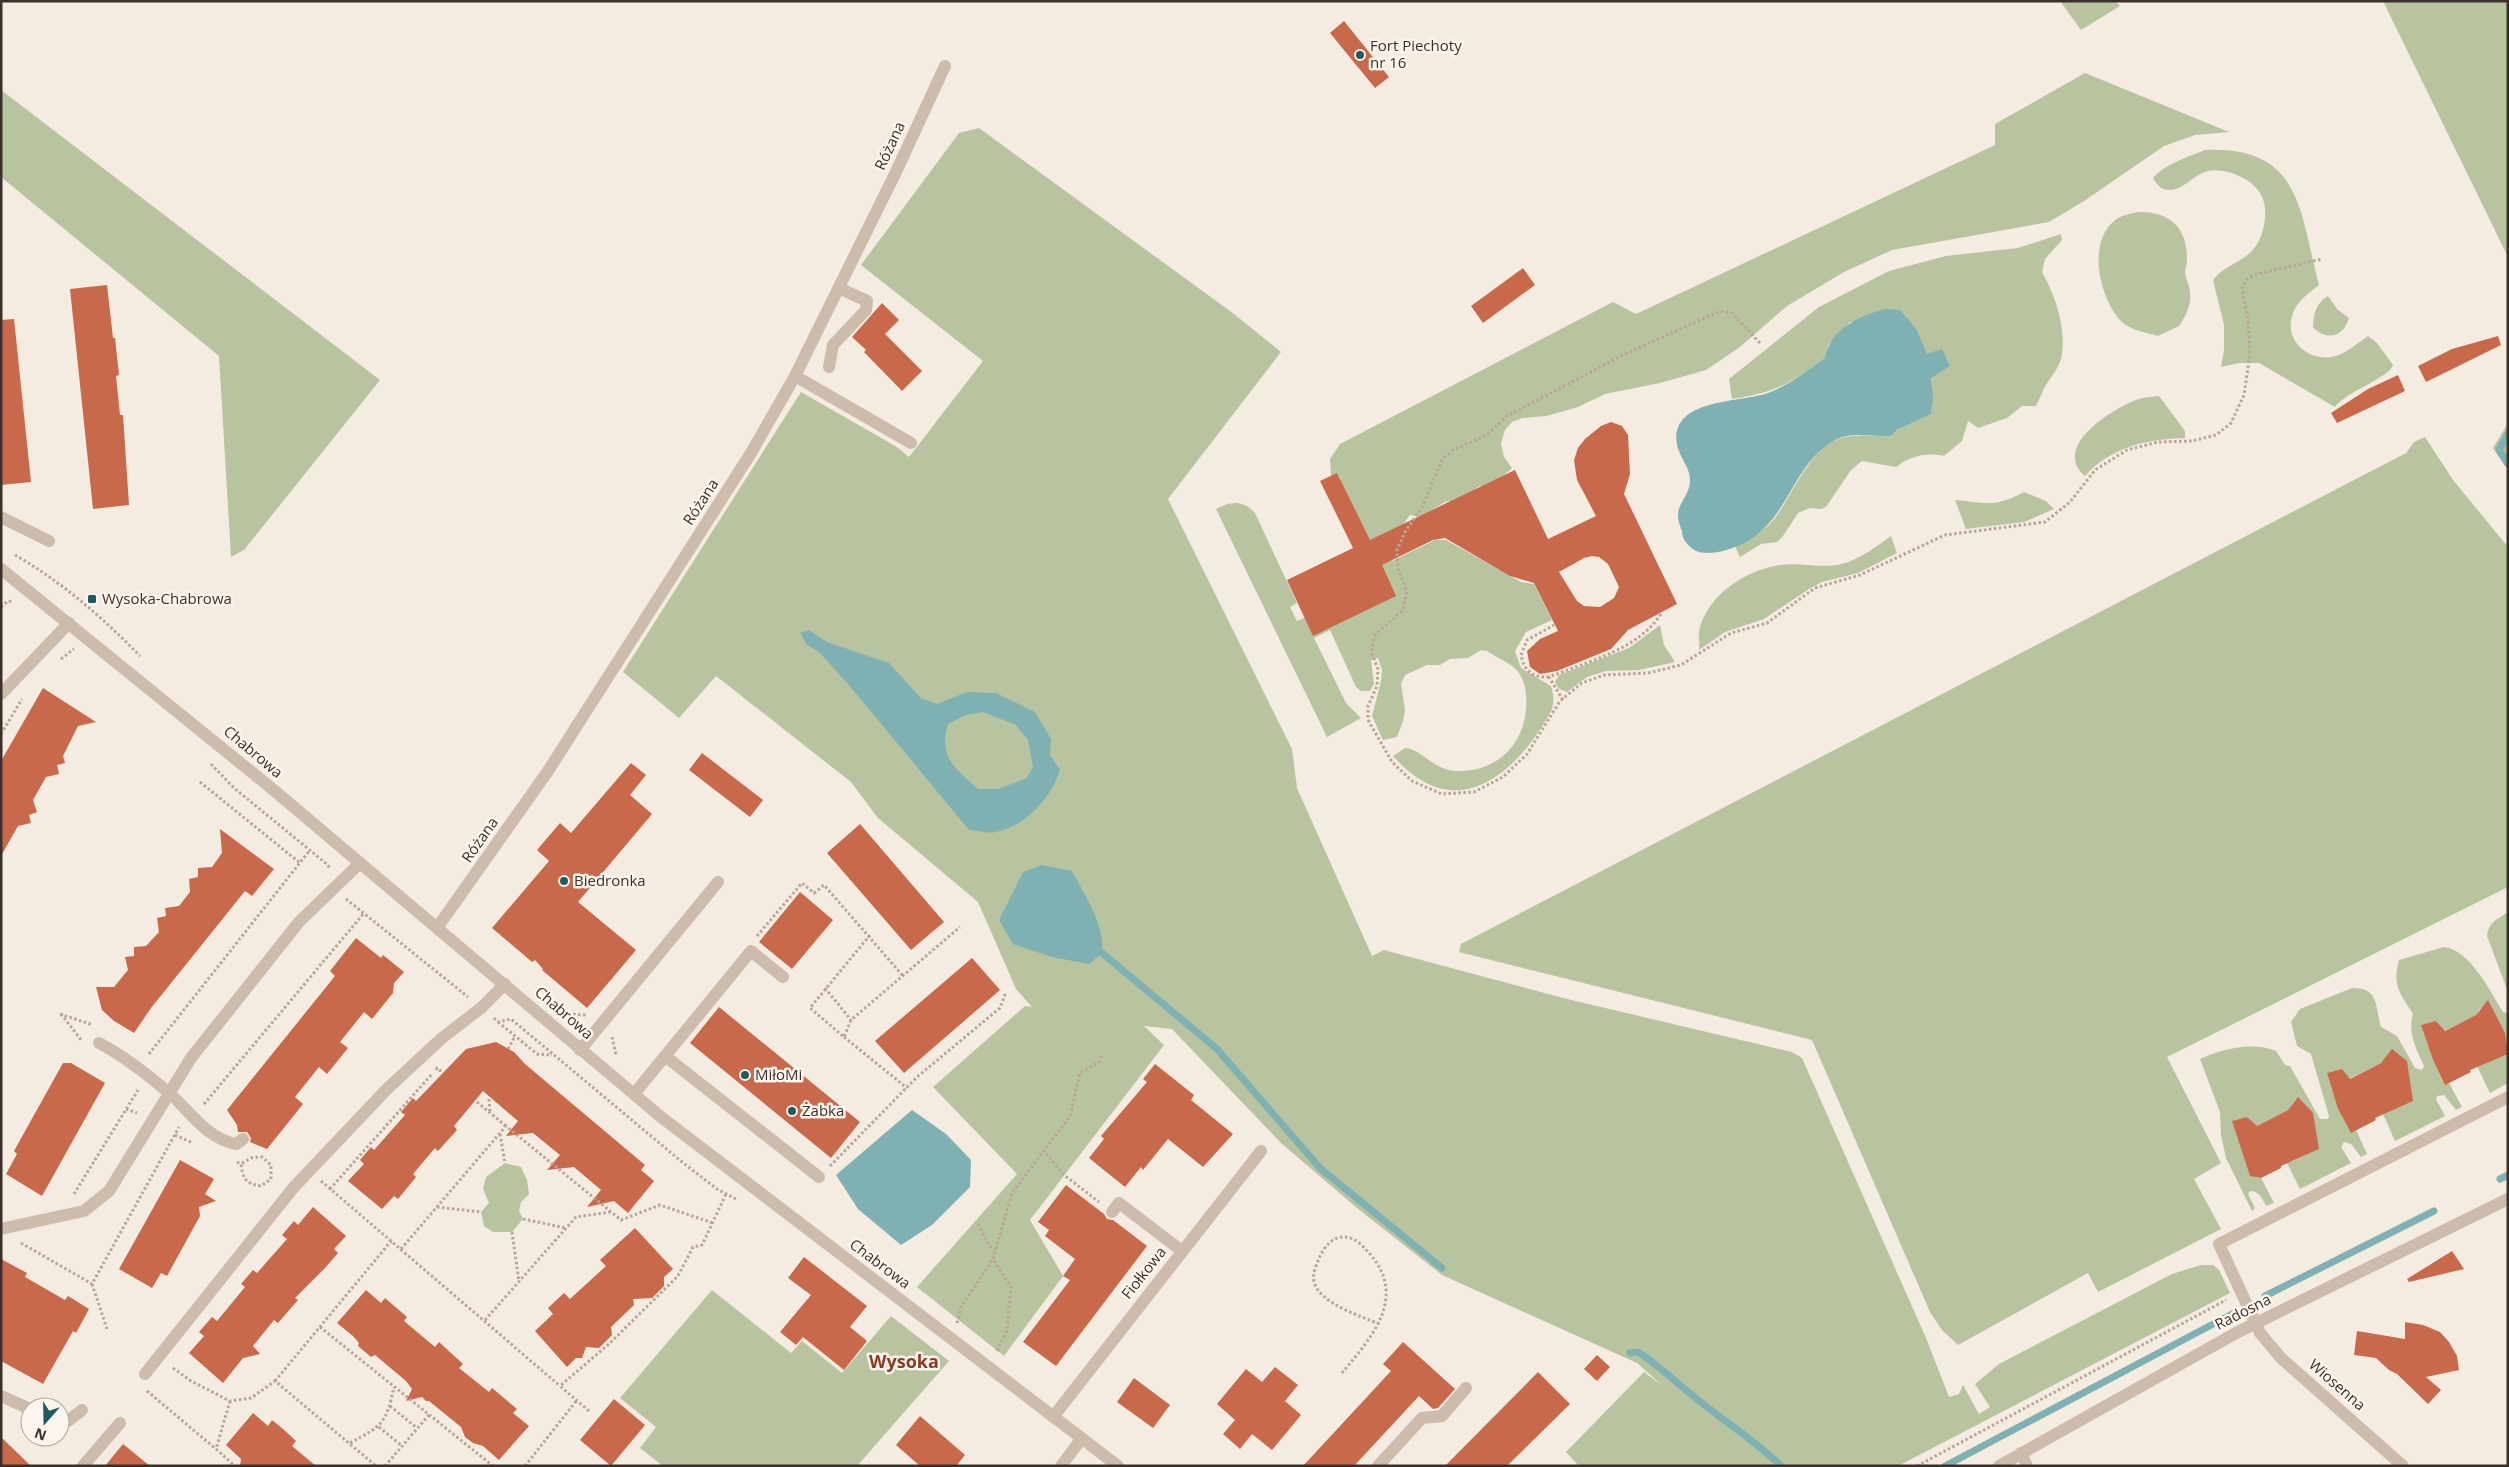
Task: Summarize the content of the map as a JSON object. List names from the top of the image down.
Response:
{
  "streets": {
    "street": [
      "Różana",
      "Chabrowa",
      "Fiołkowa",
      "Radosna",
      "Wiosenna"
    ]
  },
  "crossings": [
    ["Różana", "Chabrowa"],
    ["Chabrowa", "Fiołkowa"],
    ["Radosna", "Wiosenna"]
  ],
  "districts": ["Wysoka"],
  "places": {
    "other": [
      "Fort Piechoty nr 16",
      "Biedronka",
      "MiłoMi",
      "Żabka"
    ],
    "transit": ["Wysoka-Chabrowa"]
  },
  "north": "bottom"
}
